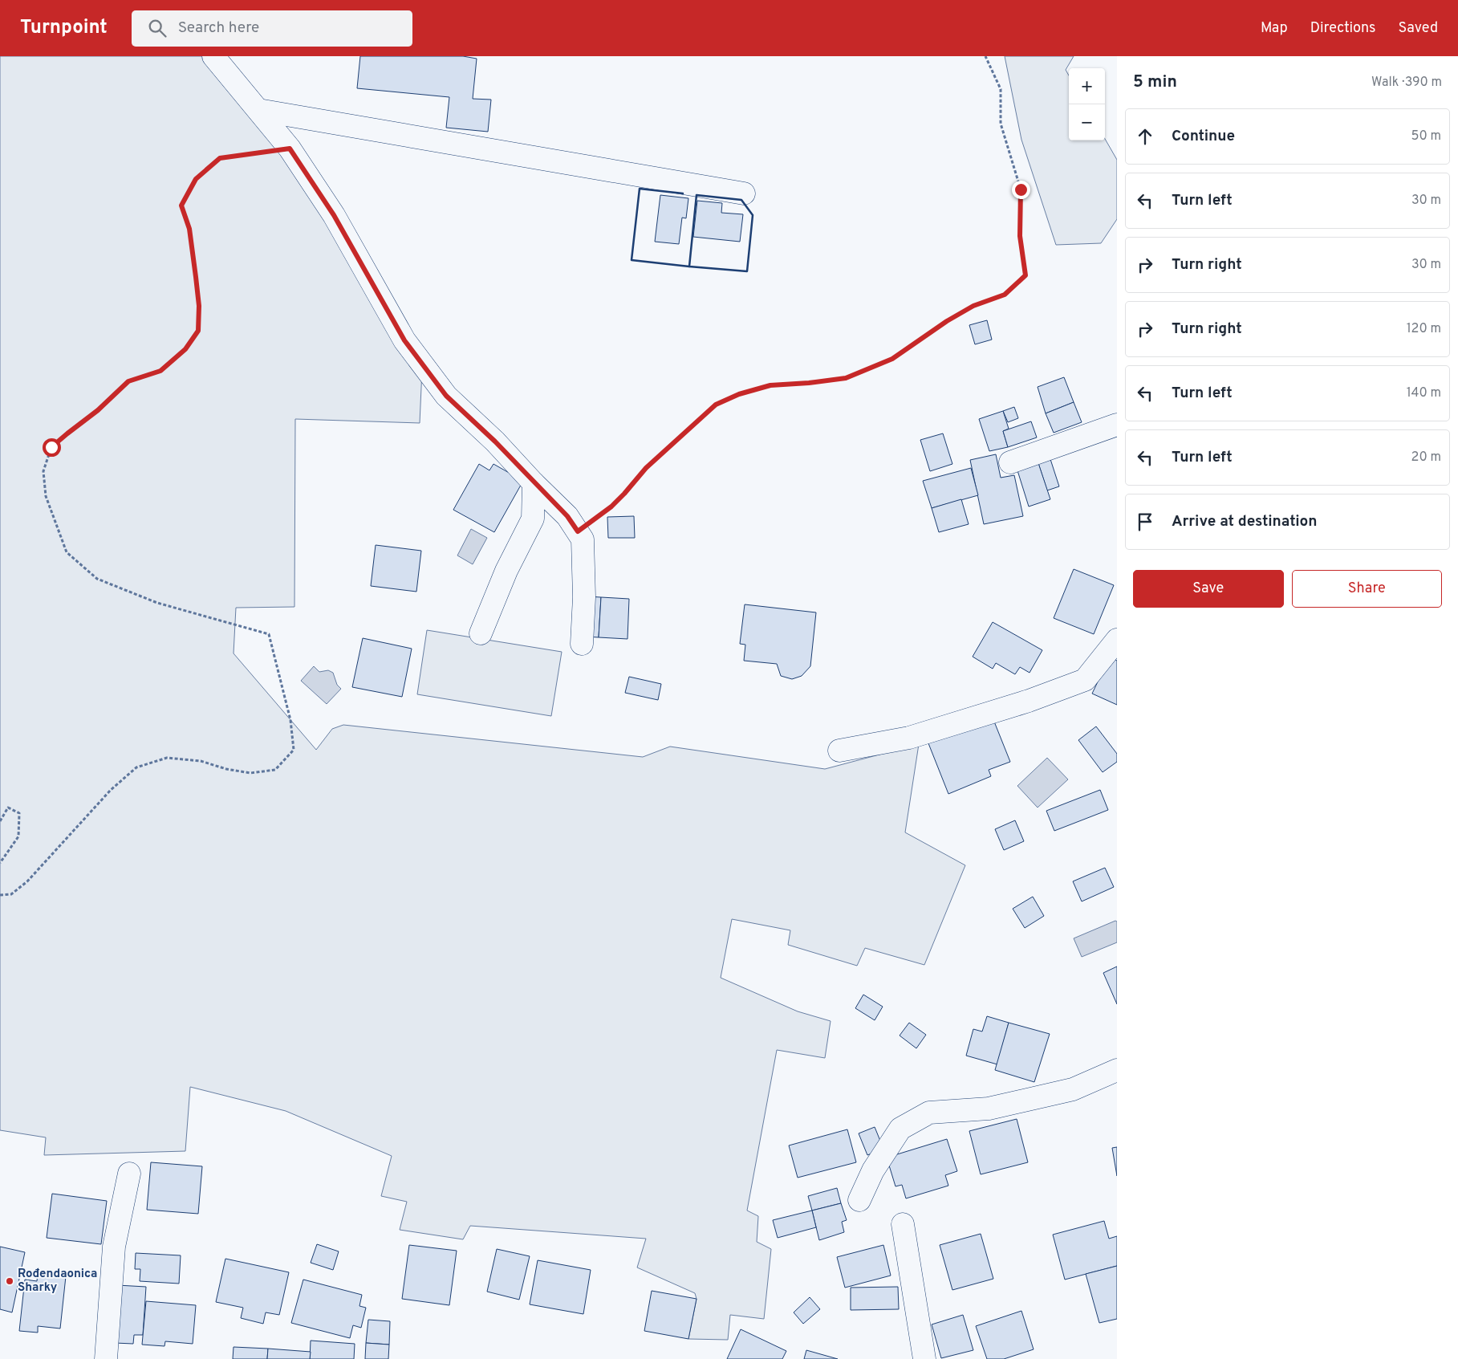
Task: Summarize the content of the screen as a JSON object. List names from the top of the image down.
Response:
{
  "places": ["Rođendaonica Sharky"],
  "page": {
    "header": "Turnpoint",
    "search": "Search here",
    "nav": ["Map", "Directions", "Saved"],
    "heading": ["5 min", "Walk · 390 m"],
    "map_buttons": ["+", "−"],
    "list": [
      ["Continue", "50 m"],
      ["Turn left", "30 m"],
      ["Turn right", "30 m"],
      ["Turn right", "120 m"],
      ["Turn left", "140 m"],
      ["Turn left", "20 m"],
      "Arrive at destination"
    ],
    "buttons": ["Save", "Share"]
  }
}
